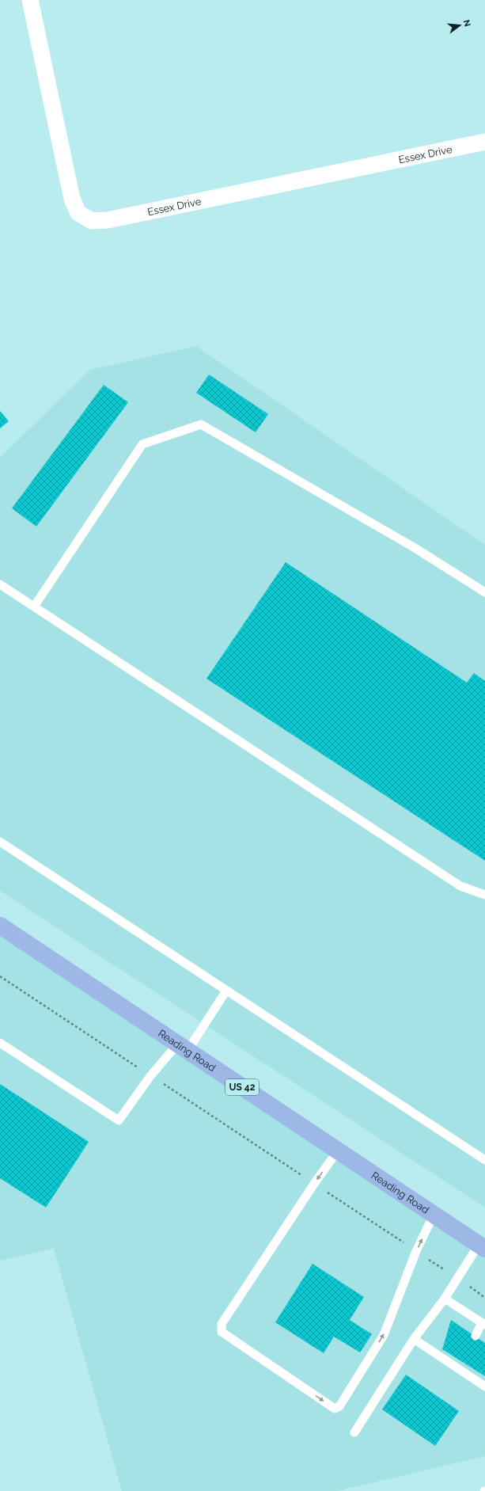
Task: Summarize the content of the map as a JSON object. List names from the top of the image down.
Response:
{
  "streets": {
    "main road": ["Reading Road", "US 42"],
    "street": ["Essex Drive"]
  },
  "north": "right"
}
